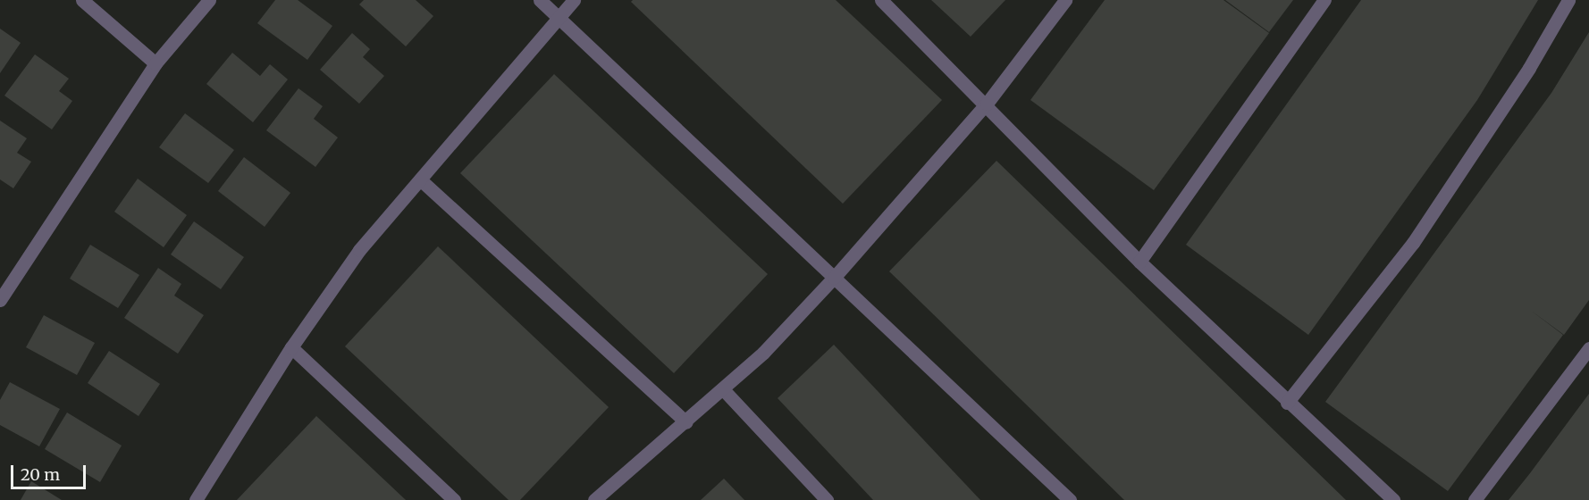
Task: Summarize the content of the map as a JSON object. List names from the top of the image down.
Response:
{
  "scale_bar": "20 m"
}
